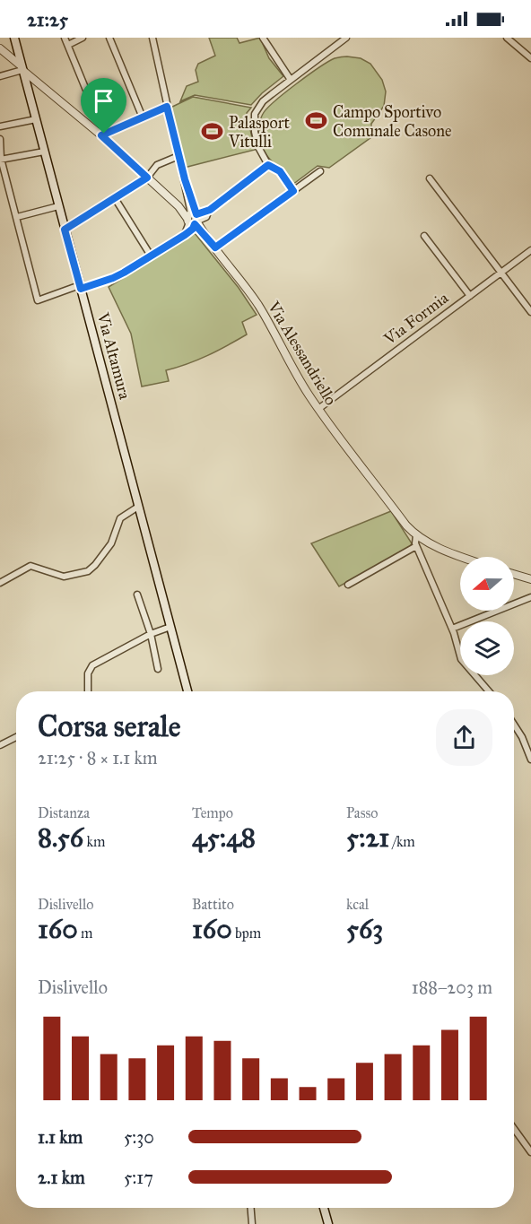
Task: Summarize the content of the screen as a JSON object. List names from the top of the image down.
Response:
{
  "streets": {
    "main road": ["Via Altamura"],
    "street": ["Via Formia", "Via Alessandriello"]
  },
  "crossings": [
    ["Via Formia", "Via Alessandriello"],
    ["Via Alessandriello", "Via Altamura"]
  ],
  "places": {
    "sports": ["Campo Sportivo Comunale Casone", "Palasport Vitulli"]
  },
  "north": "left",
  "page": {
    "status": "21:25",
    "heading": ["Corsa serale", "21:25 · 8 × 1.1 km"],
    "stats": [
      ["Distanza", "8.56 km"],
      ["Tempo", "45:48"],
      ["Passo", "5:21 /km"],
      ["Dislivello", "160 m"],
      ["Battito", "160 bpm"],
      ["kcal", "563"]
    ],
    "chart": ["Dislivello", "188–203 m"],
    "list": [
      {
        "name": "1.1 km",
        "note": "5:30"
      },
      {
        "name": "2.1 km",
        "note": "5:17"
      }
    ]
  }
}
